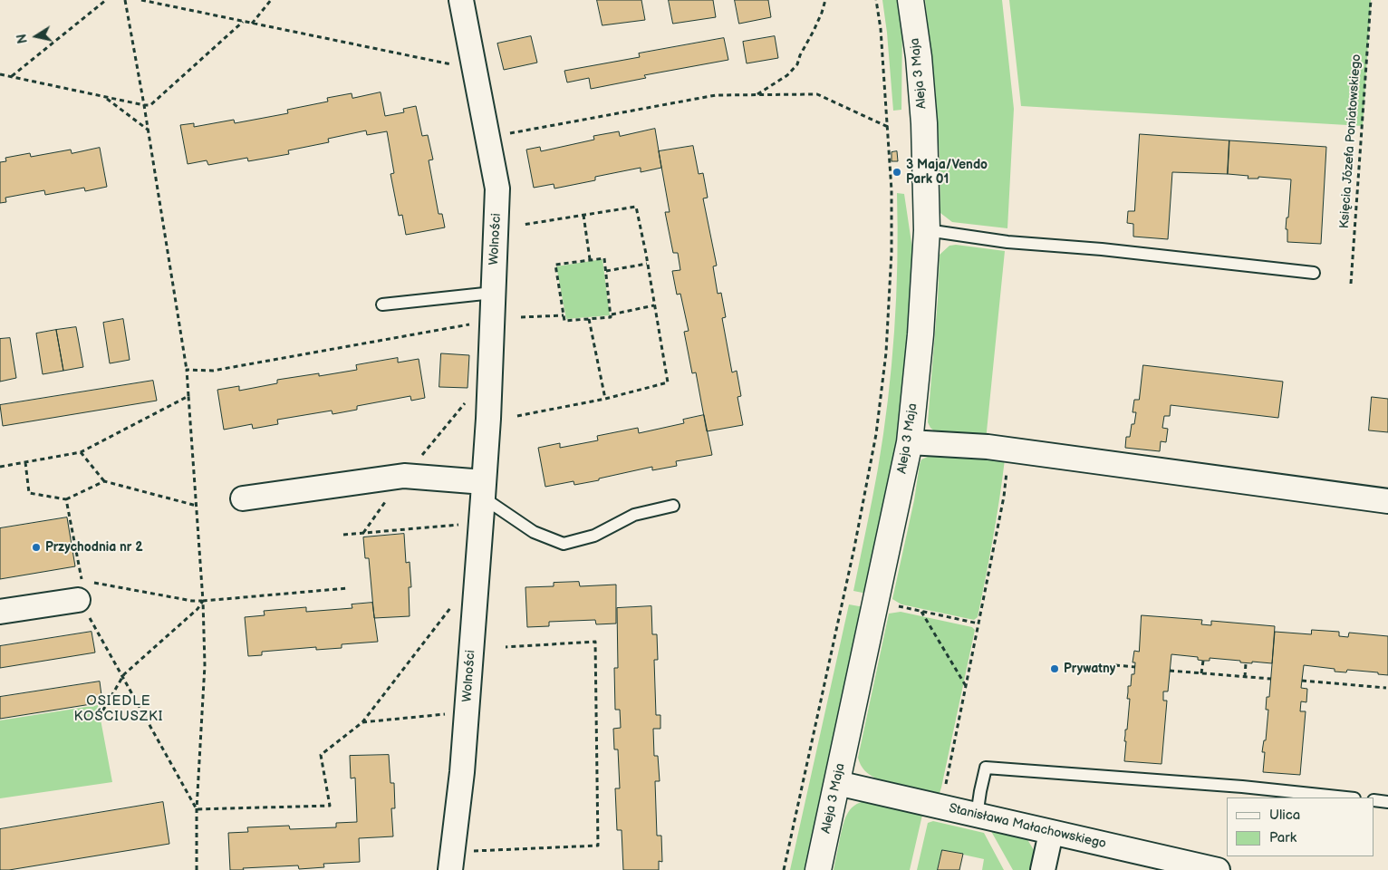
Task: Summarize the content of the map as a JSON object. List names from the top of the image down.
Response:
{
  "streets": {
    "street": ["Aleja 3 Maja", "Wolności", "Stanisława Małachowskiego"],
    "path": ["Księcia Józefa Poniatowskiego"]
  },
  "crossings": [
    ["Aleja 3 Maja", "Stanisława Małachowskiego"]
  ],
  "districts": ["OSIEDLE KOŚCIUSZKI"],
  "places": ["3 Maja/Vendo Park 01", "Przychodnia nr 2", "Prywatny"],
  "legend": ["Ulica", "Park"],
  "north": "left"
}
